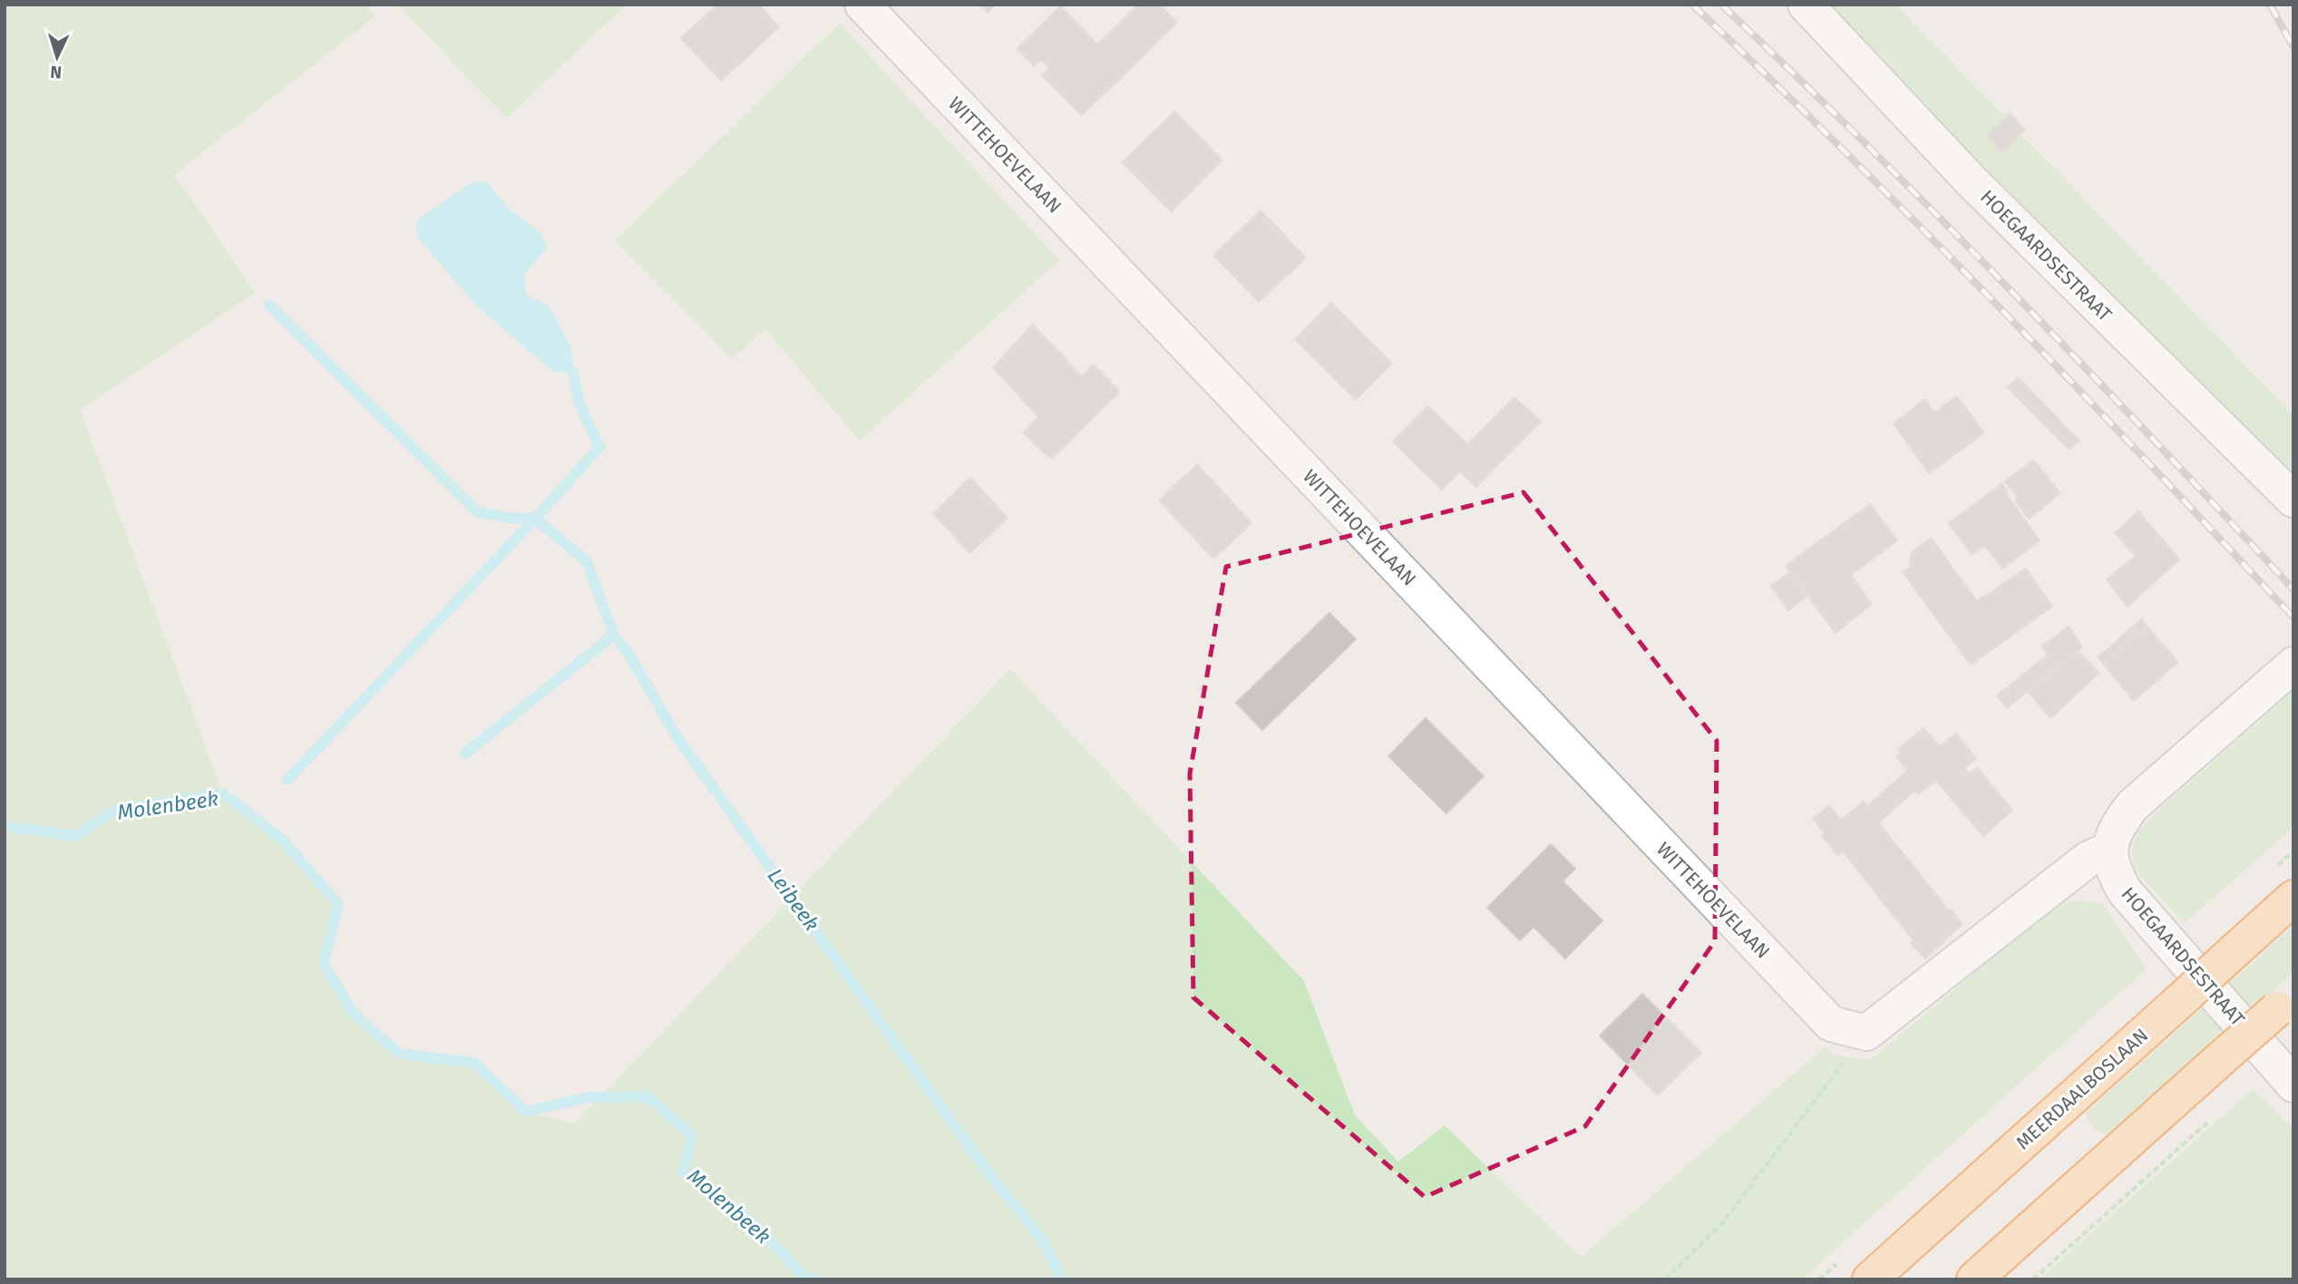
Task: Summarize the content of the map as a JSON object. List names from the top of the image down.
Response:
{
  "streets": {
    "highway": ["MEERDAALBOSLAAN"],
    "street": ["WITTEHOEVELAAN", "HOEGAARDSESTRAAT"]
  },
  "water": ["Molenbeek", "Leibeek"],
  "north": "bottom"
}
